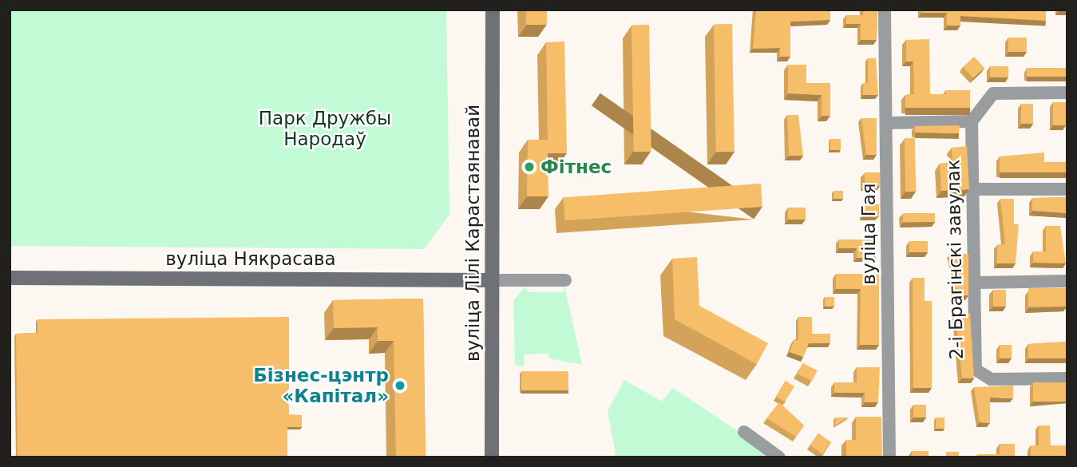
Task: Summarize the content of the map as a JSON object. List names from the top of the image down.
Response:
{
  "streets": {
    "main road": ["вуліца Лілі Карастаянавай", "вуліца Някрасава"],
    "street": ["вуліца Гая", "2-і Брагінскі завулак"]
  },
  "crossings": [
    ["вуліца Лілі Карастаянавай", "вуліца Някрасава"]
  ],
  "parks": ["Парк Дружбы Народаў"],
  "places": ["Фітнес", "Бізнес-цэнтр «Капітал»"]
}
